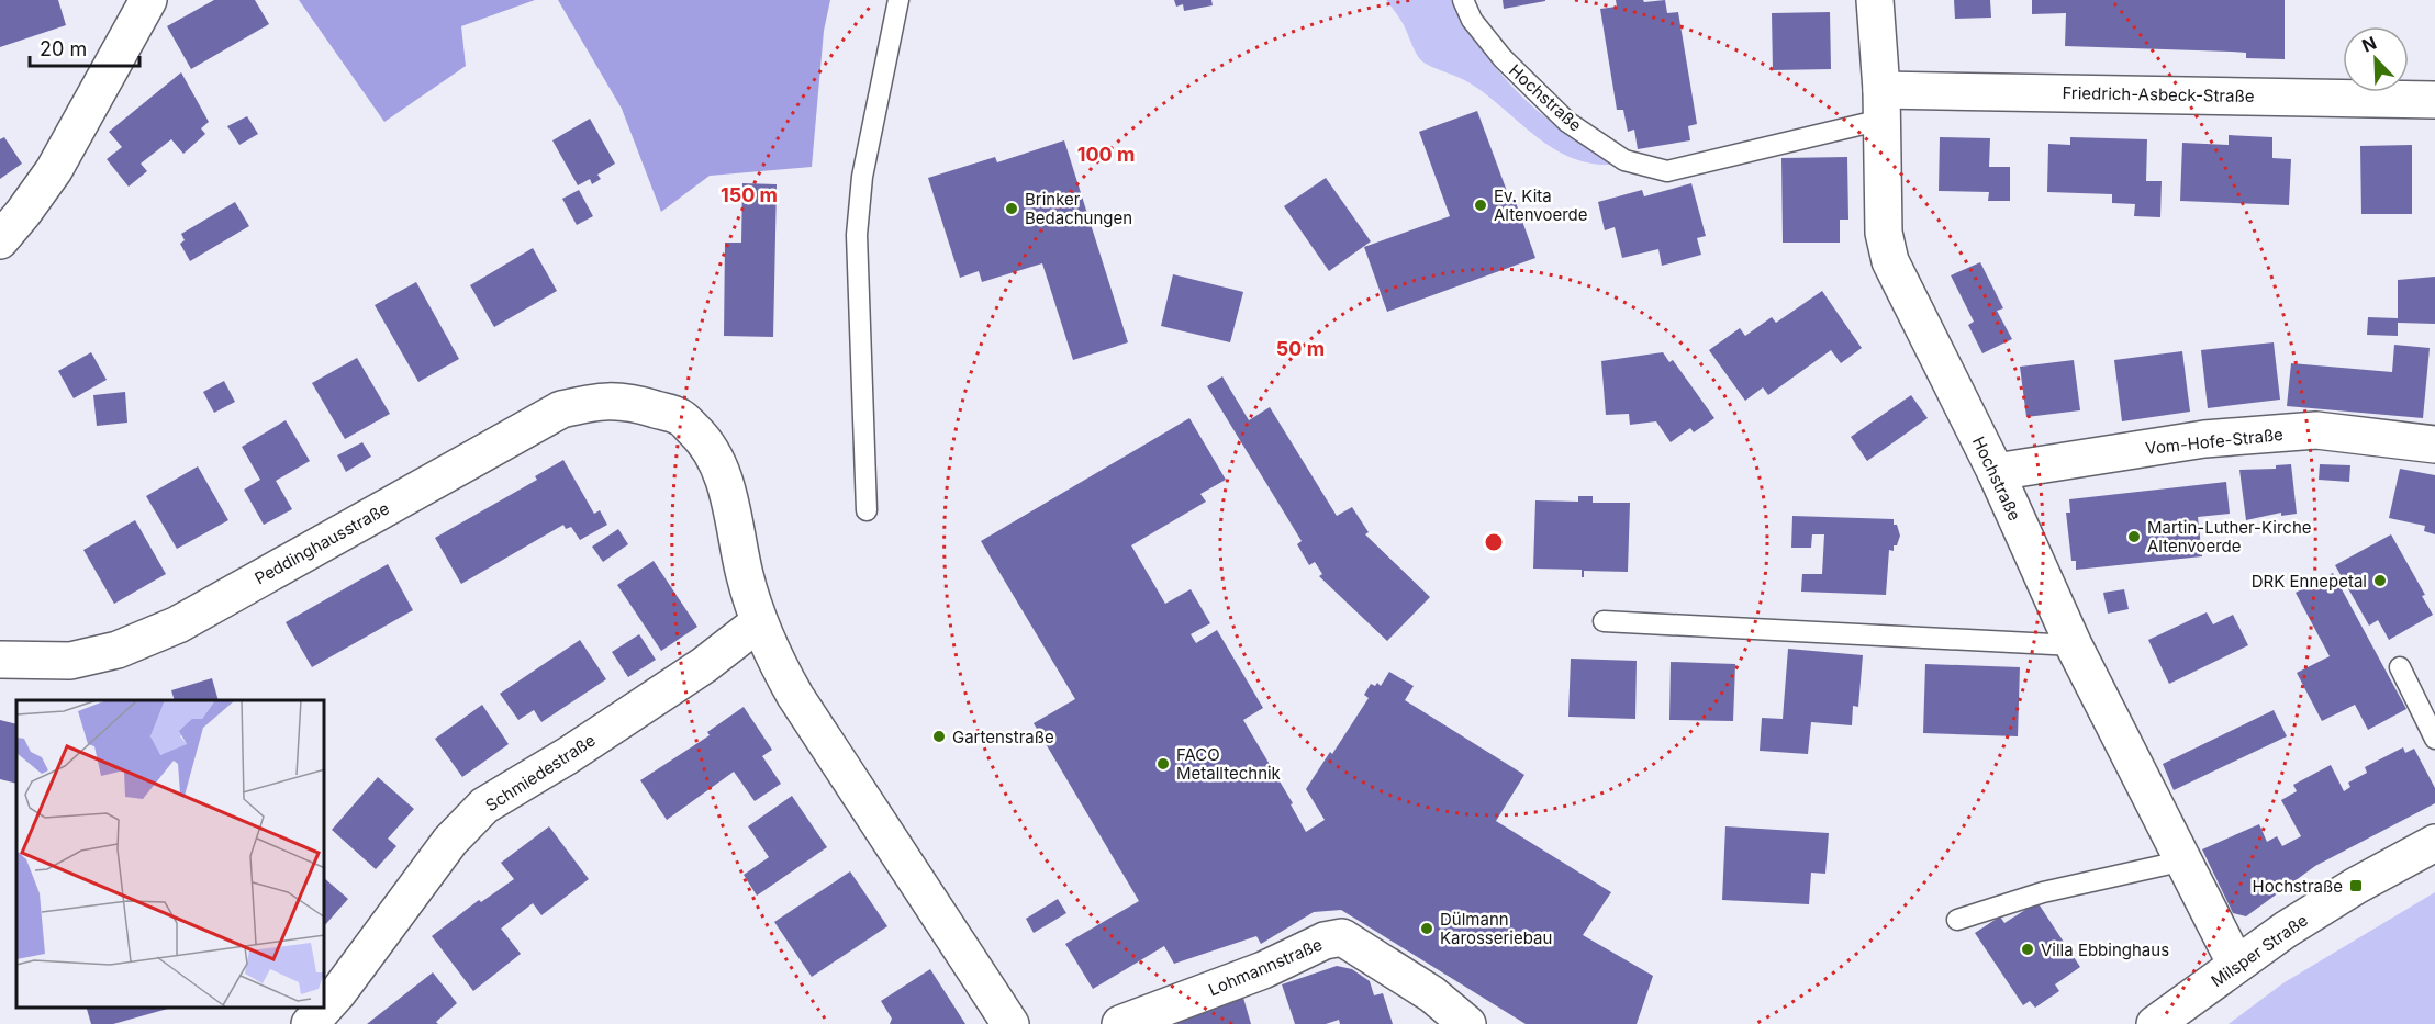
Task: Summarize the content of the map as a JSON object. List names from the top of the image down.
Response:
{
  "streets": {
    "street": [
      "Friedrich-Asbeck-Straße",
      "Hochstraße",
      "Vom-Hofe-Straße",
      "Peddinghausstraße",
      "Schmiedestraße",
      "Milsper Straße",
      "Lohmannstraße"
    ]
  },
  "crossings": [
    ["Friedrich-Asbeck-Straße", "Hochstraße"],
    ["Hochstraße", "Vom-Hofe-Straße"],
    ["Hochstraße", "Milsper Straße"],
    ["Peddinghausstraße", "Schmiedestraße"]
  ],
  "places": {
    "other": [
      "Ev. Kita Altenvoerde",
      "Brinker Bedachungen",
      "Martin-Luther-Kirche Altenvoerde",
      "DRK Ennepetal",
      "Gartenstraße",
      "FACO Metalltechnik",
      "Dülmann Karosseriebau",
      "Villa Ebbinghaus"
    ],
    "transit": ["Hochstraße"]
  },
  "scale_bar": "20 m",
  "north": "top left",
  "rings": ["100 m", "150 m", "50 m"]
}
